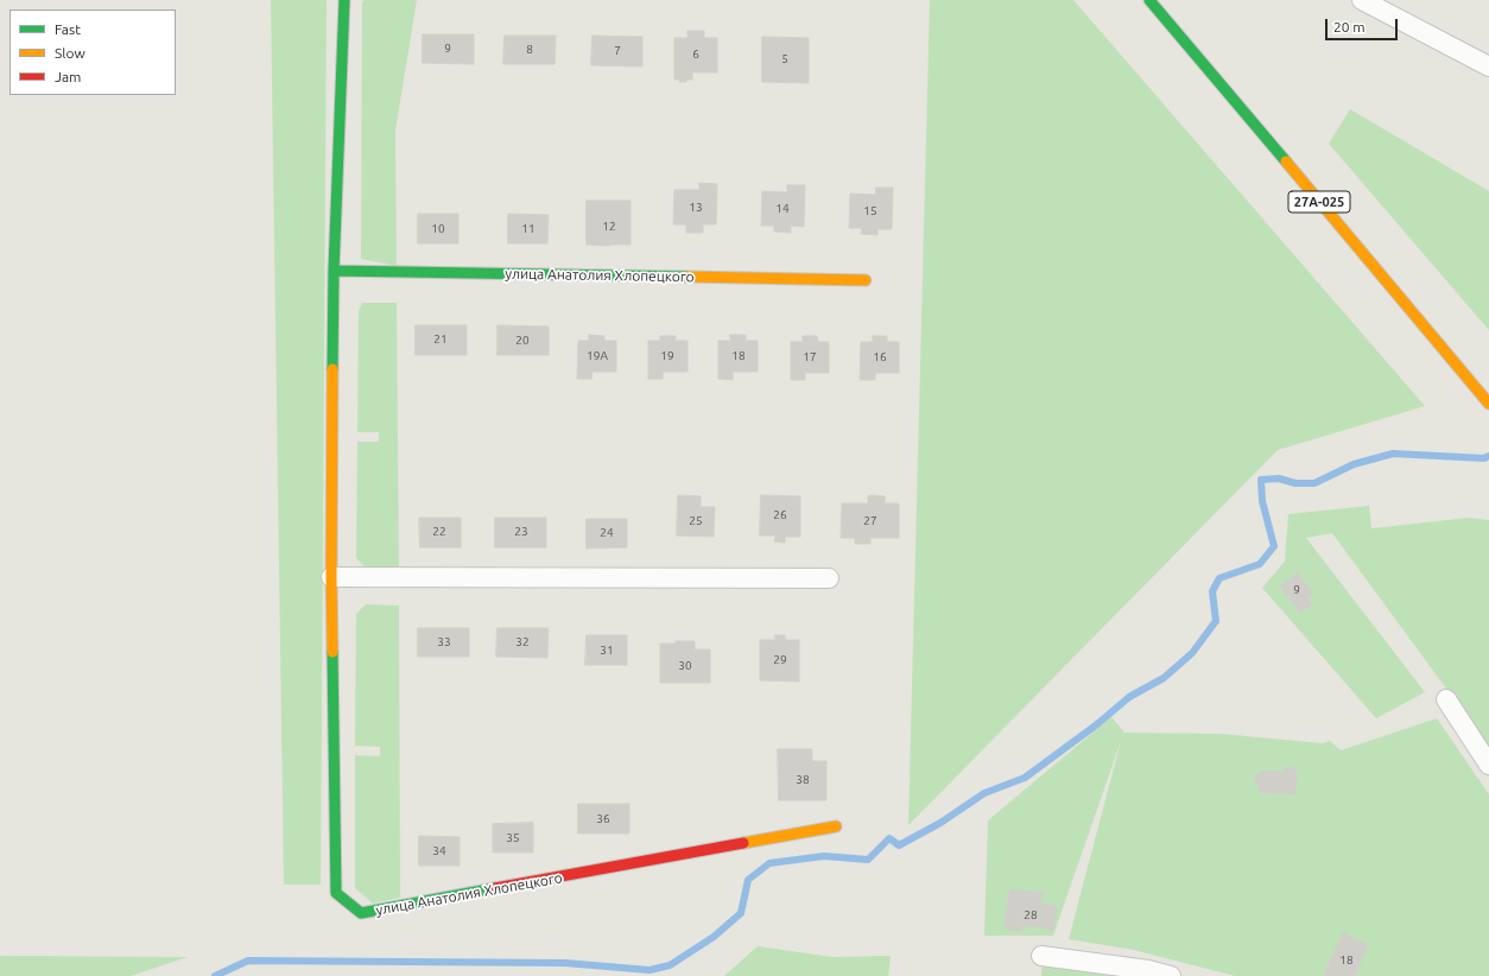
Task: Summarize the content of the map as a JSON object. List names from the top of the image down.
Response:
{
  "streets": {
    "street": ["27А-025", "улица Анатолия Хлопецкого"]
  },
  "house_numbers": [
    "9",
    "8",
    "7",
    "6",
    "5",
    "13",
    "14",
    "15",
    "12",
    "10",
    "11",
    "21",
    "20",
    "19А",
    "19",
    "18",
    "17",
    "16",
    "26",
    "25",
    "27",
    "22",
    "23",
    "24",
    "9",
    "33",
    "32",
    "31",
    "29",
    "30",
    "38",
    "36",
    "35",
    "34",
    "28",
    "18"
  ],
  "legend": ["Fast", "Slow", "Jam"],
  "scale_bar": "20 m"
}
